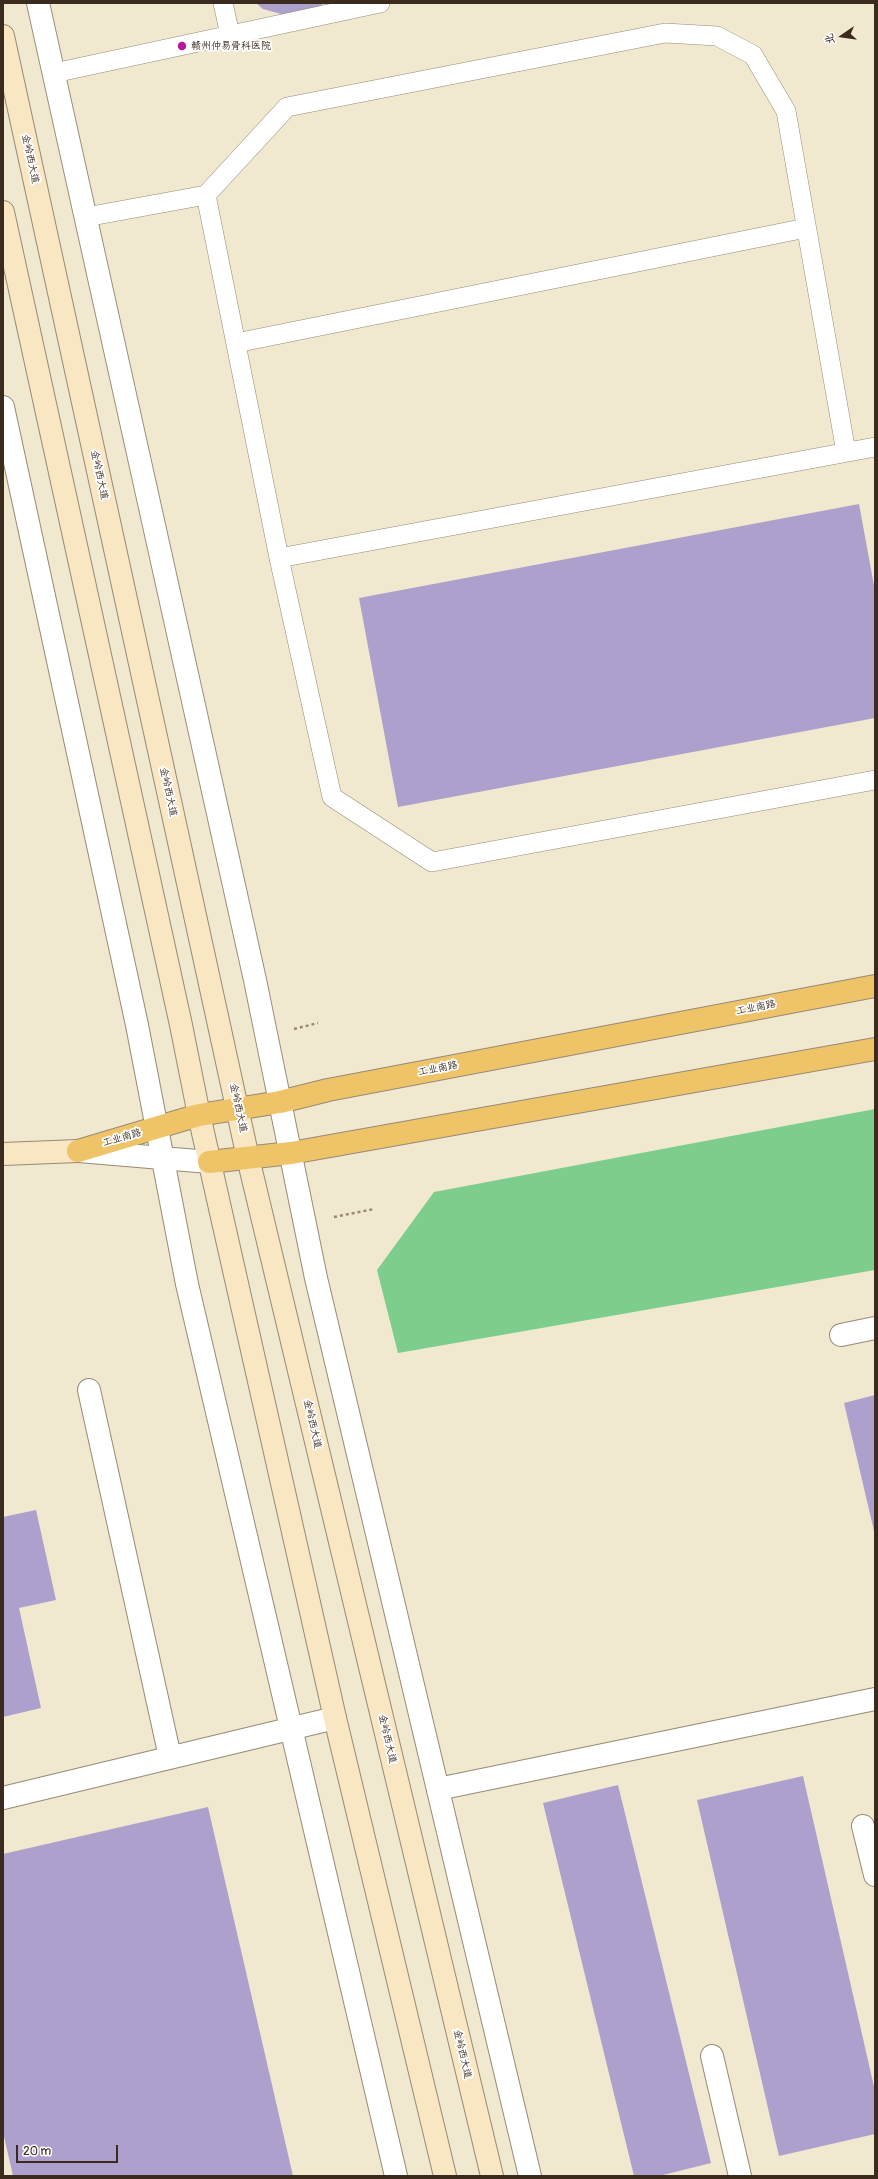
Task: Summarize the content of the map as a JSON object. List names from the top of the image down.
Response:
{
  "streets": {
    "main road": ["金岭西大道", "工业南路"]
  },
  "crossings": [
    ["金岭西大道", "工业南路"]
  ],
  "places": ["赣州仲易骨科医院"],
  "scale_bar": "20 m",
  "north": "left"
}
